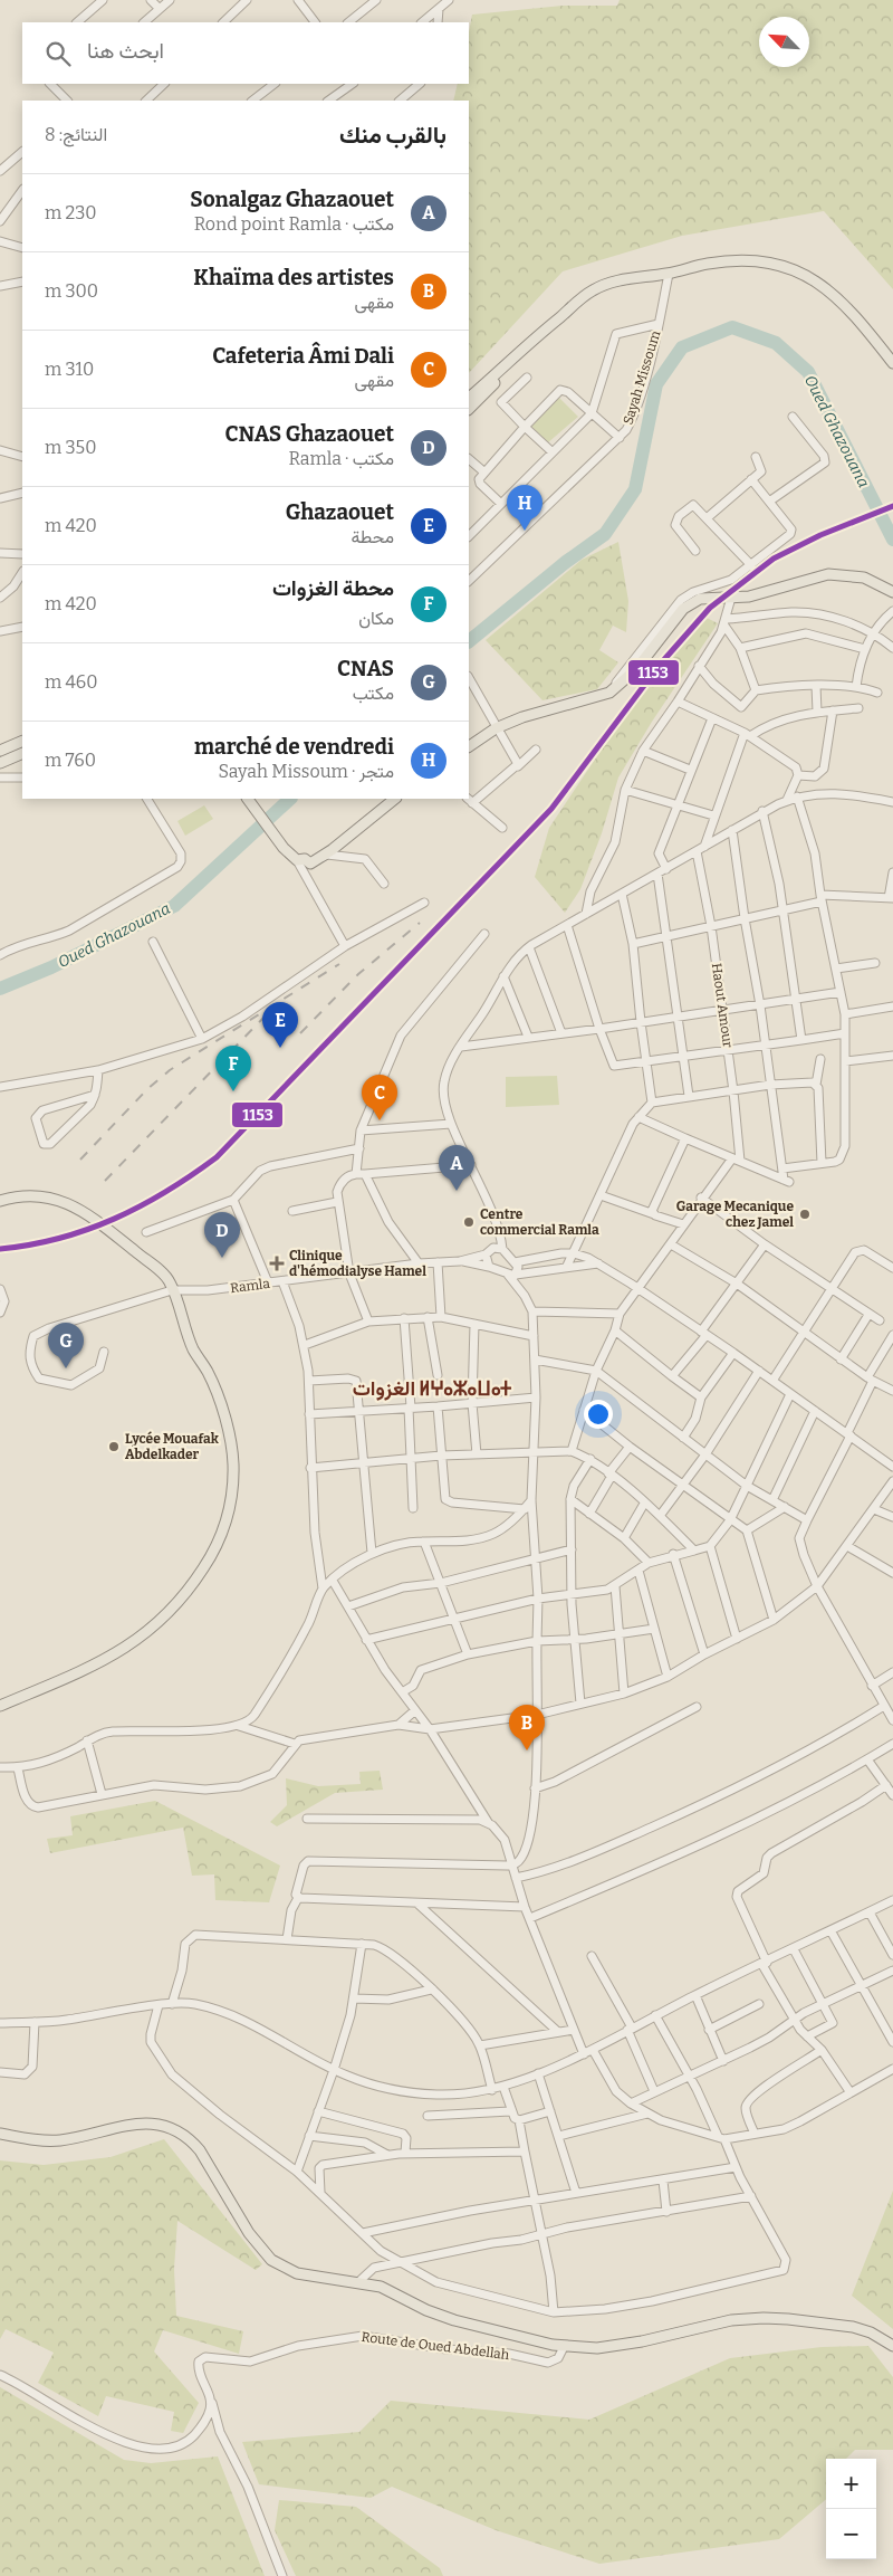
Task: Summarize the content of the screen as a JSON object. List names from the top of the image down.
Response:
{
  "streets": {
    "street": [
      "Sayah Missoum",
      "Haout Amour",
      "Ramla",
      "Route de Oued Abdellah"
    ]
  },
  "districts": ["الغزوات ⵍⵖⴰⵣⴰⵡⴰⵜ"],
  "water": ["Oued Ghazouana"],
  "places": {
    "other": ["Garage Mecanique chez Jamel", "Centre commercial Ramla", "Lycée Mouafak Abdelkader"],
    "health": ["Clinique d'hémodialyse Hamel"]
  },
  "lines": ["transit line 1153"],
  "north": "top left",
  "page": {
    "search": "ابحث هنا",
    "heading": ["بالقرب منك", "النتائج: 8"],
    "list": [
      {
        "mark": "A",
        "name": "Sonalgaz Ghazaouet",
        "note": "مكتب · Rond point Ramla",
        "value": "230 m"
      },
      {
        "mark": "B",
        "name": "Khaïma des artistes",
        "note": "مقهى",
        "value": "300 m"
      },
      {
        "mark": "C",
        "name": "Cafeteria Âmi Dali",
        "note": "مقهى",
        "value": "310 m"
      },
      {
        "mark": "D",
        "name": "CNAS Ghazaouet",
        "note": "مكتب · Ramla",
        "value": "350 m"
      },
      {
        "mark": "E",
        "name": "Ghazaouet",
        "note": "محطة",
        "value": "420 m"
      },
      {
        "mark": "F",
        "name": "محطة الغزوات",
        "note": "مكان",
        "value": "420 m"
      },
      {
        "mark": "G",
        "name": "CNAS",
        "note": "مكتب",
        "value": "460 m"
      },
      {
        "mark": "H",
        "name": "marché de vendredi",
        "note": "متجر · Sayah Missoum",
        "value": "760 m"
      }
    ],
    "pins": [
      "H",
      "E",
      "F",
      "C",
      "A",
      "D",
      "G",
      "B"
    ],
    "map_buttons": ["+", "−"]
  }
}
